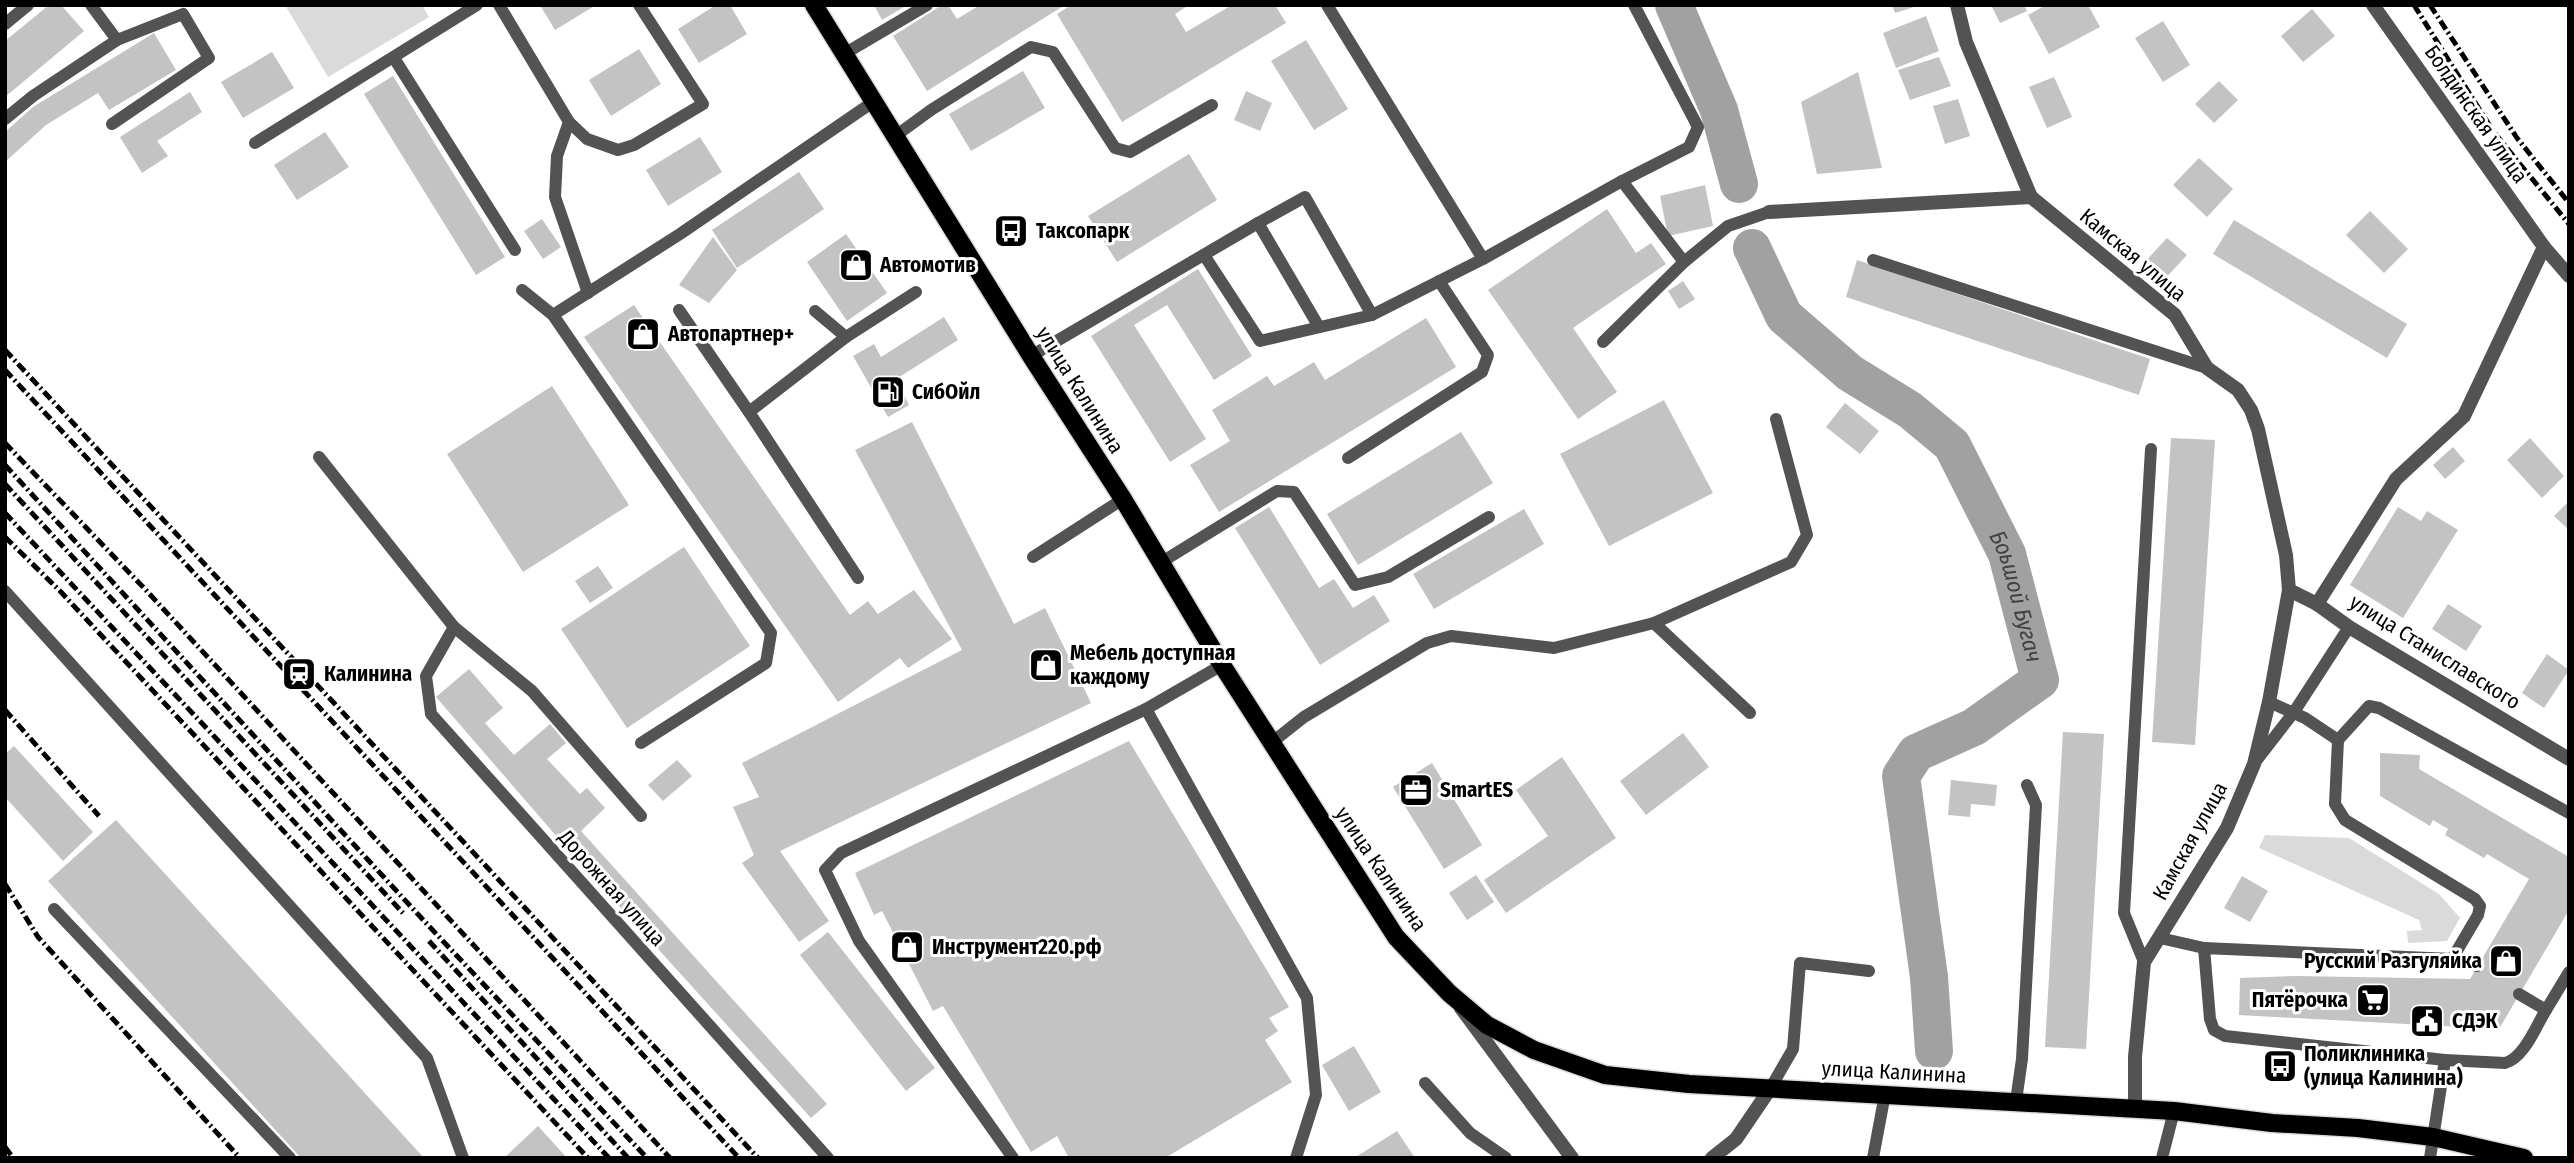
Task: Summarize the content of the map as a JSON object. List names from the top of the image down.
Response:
{
  "streets": {
    "main road": ["улица Калинина"],
    "street": ["Болдинская улица", "Камская улица", "улица Станиславского"],
    "lane": ["Дорожная улица"]
  },
  "crossings": [
    ["Болдинская улица", "улица Станиславского"],
    ["Камская улица", "улица Калинина"]
  ],
  "water": ["Боьшой Бугач"],
  "places": {
    "bus stop": ["Таксопарк", "Поликлиника (улица Калинина)"],
    "shop": [
      "Автомотив",
      "Автопартнер+",
      "Мебель доступная каждому",
      "Инструмент220.рф",
      "Русский Разгуляйка"
    ],
    "fuel station": ["СибОйл"],
    "station": ["Калинина"],
    "office": ["SmartES"],
    "supermarket": ["Пятёрочка"],
    "public building": ["СДЭК"]
  }
}
